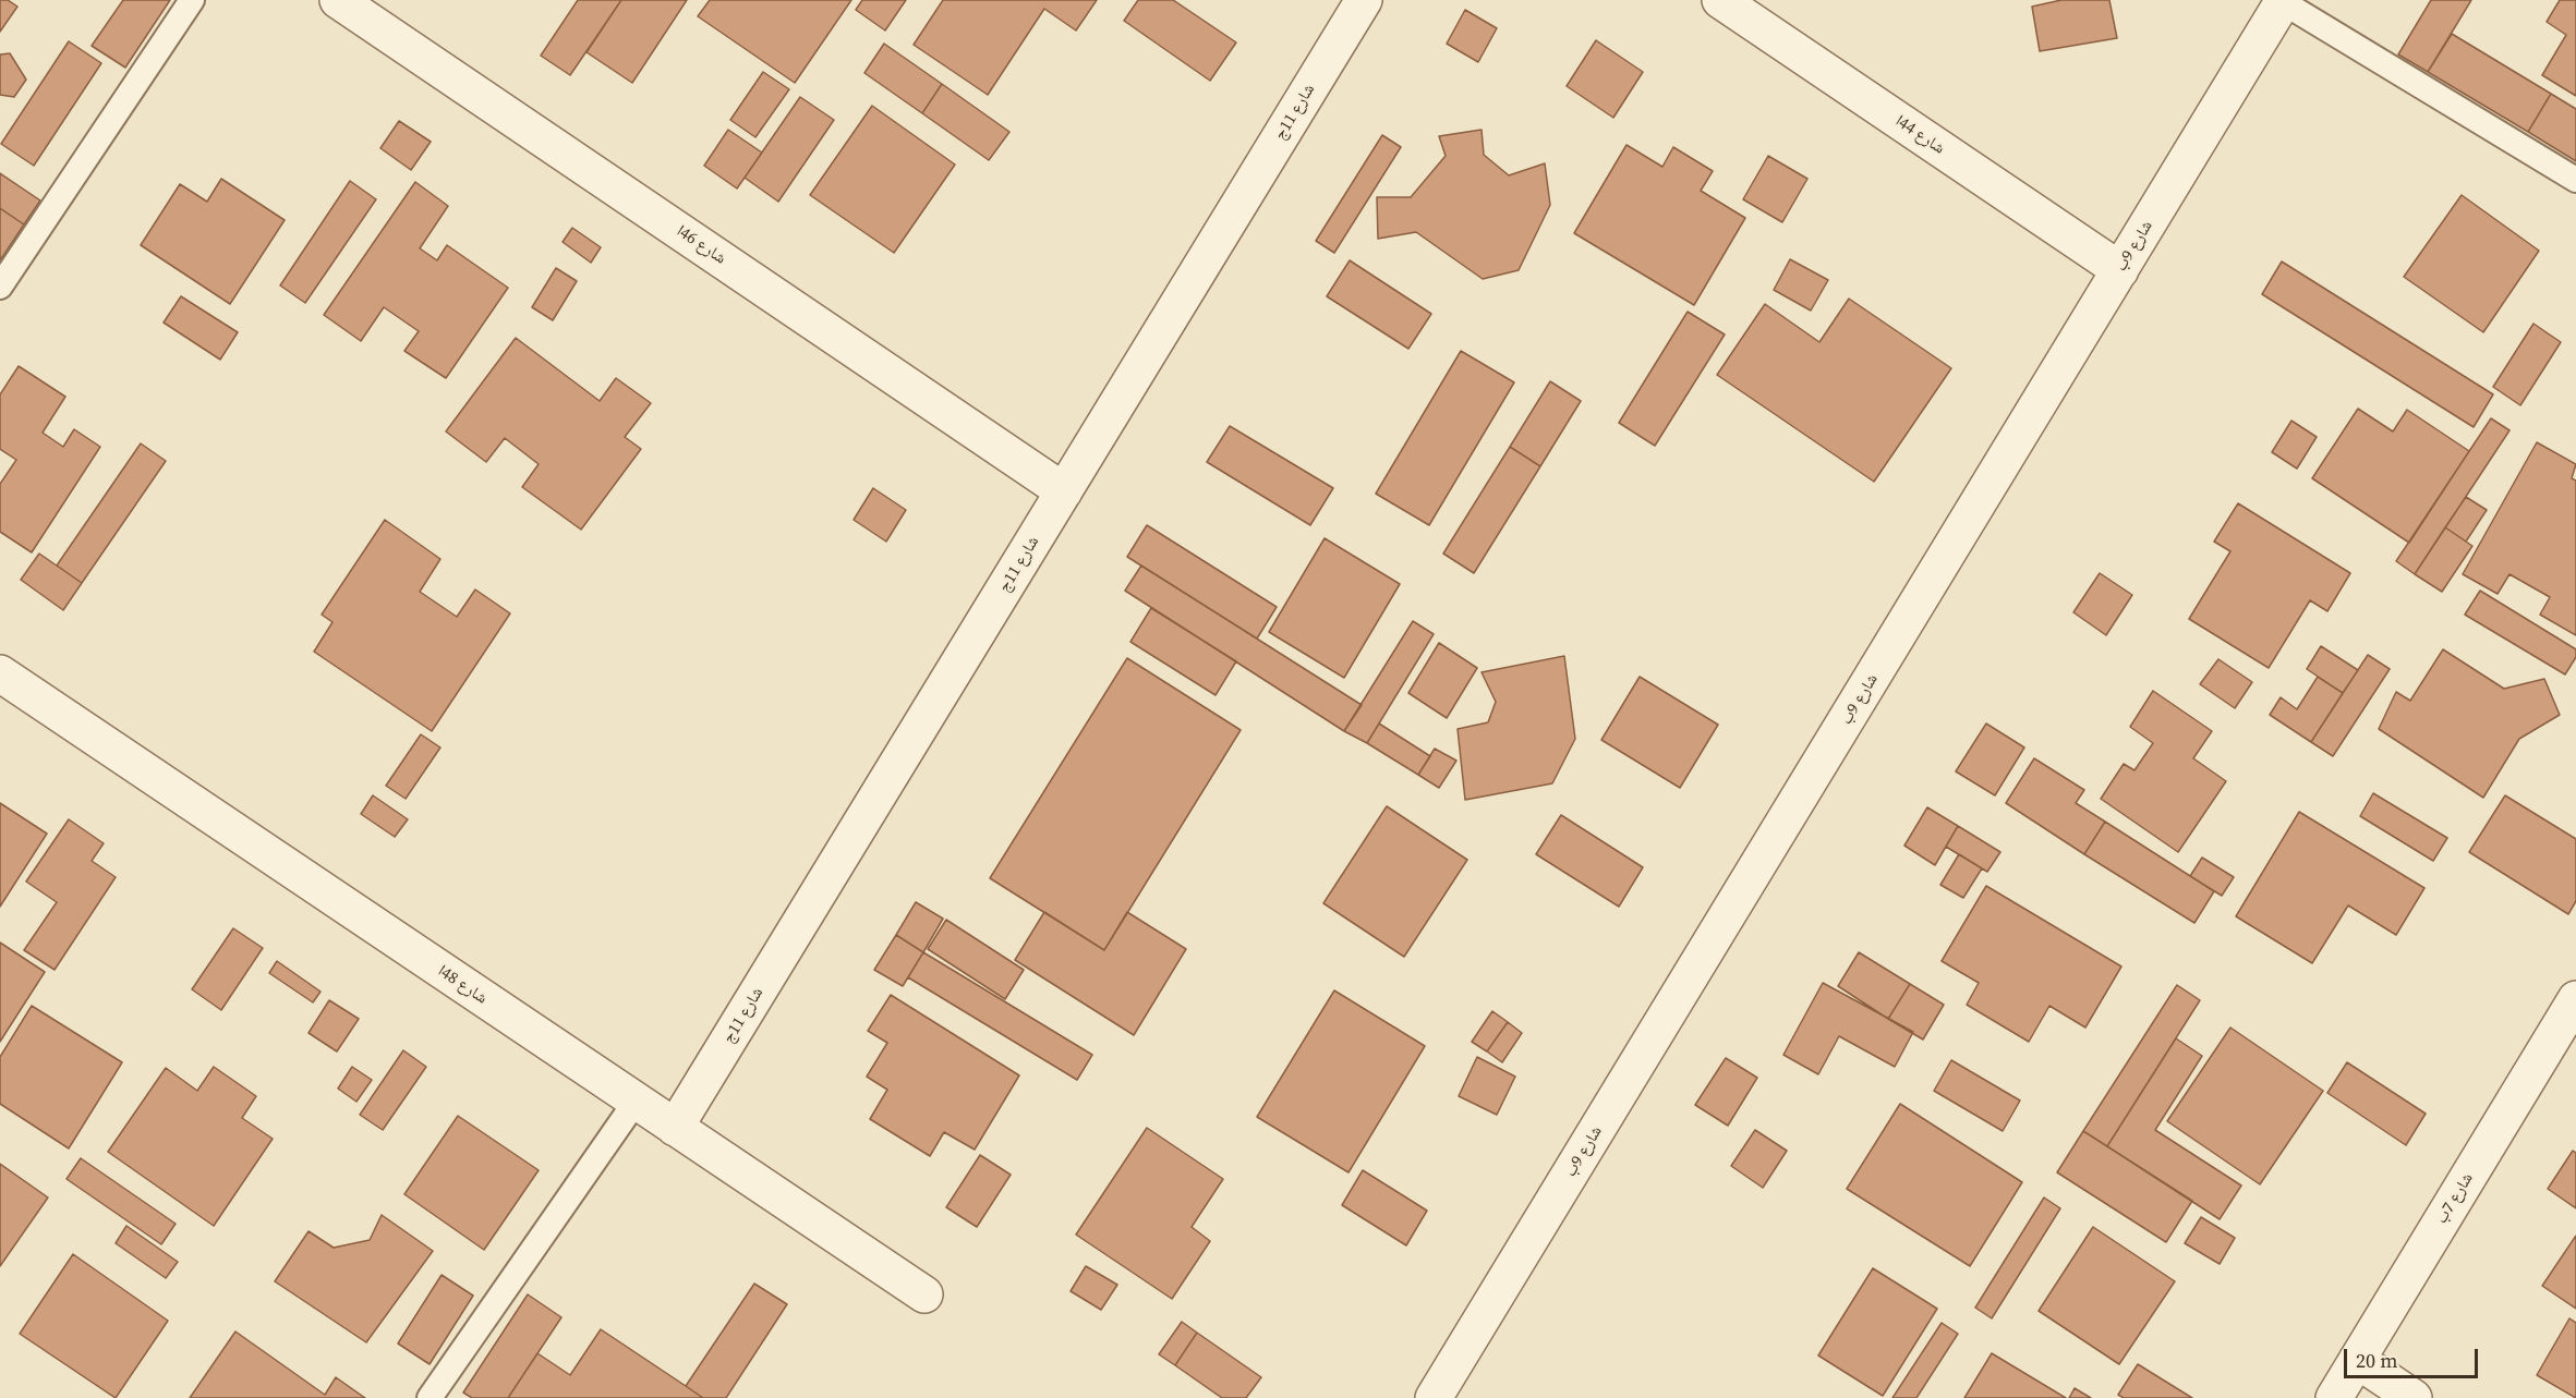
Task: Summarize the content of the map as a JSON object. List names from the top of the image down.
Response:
{
  "streets": {
    "street": [
      "شارع 11ج",
      "شارع 44ا",
      "شارع 46ا",
      "شارع 9ب",
      "شارع 48ا",
      "شارع 7ب"
    ]
  },
  "crossings": [
    ["شارع 11ج", "شارع 46ا"],
    ["شارع 11ج", "شارع 48ا"],
    ["شارع 44ا", "شارع 9ب"]
  ],
  "scale_bar": "20 m"
}
